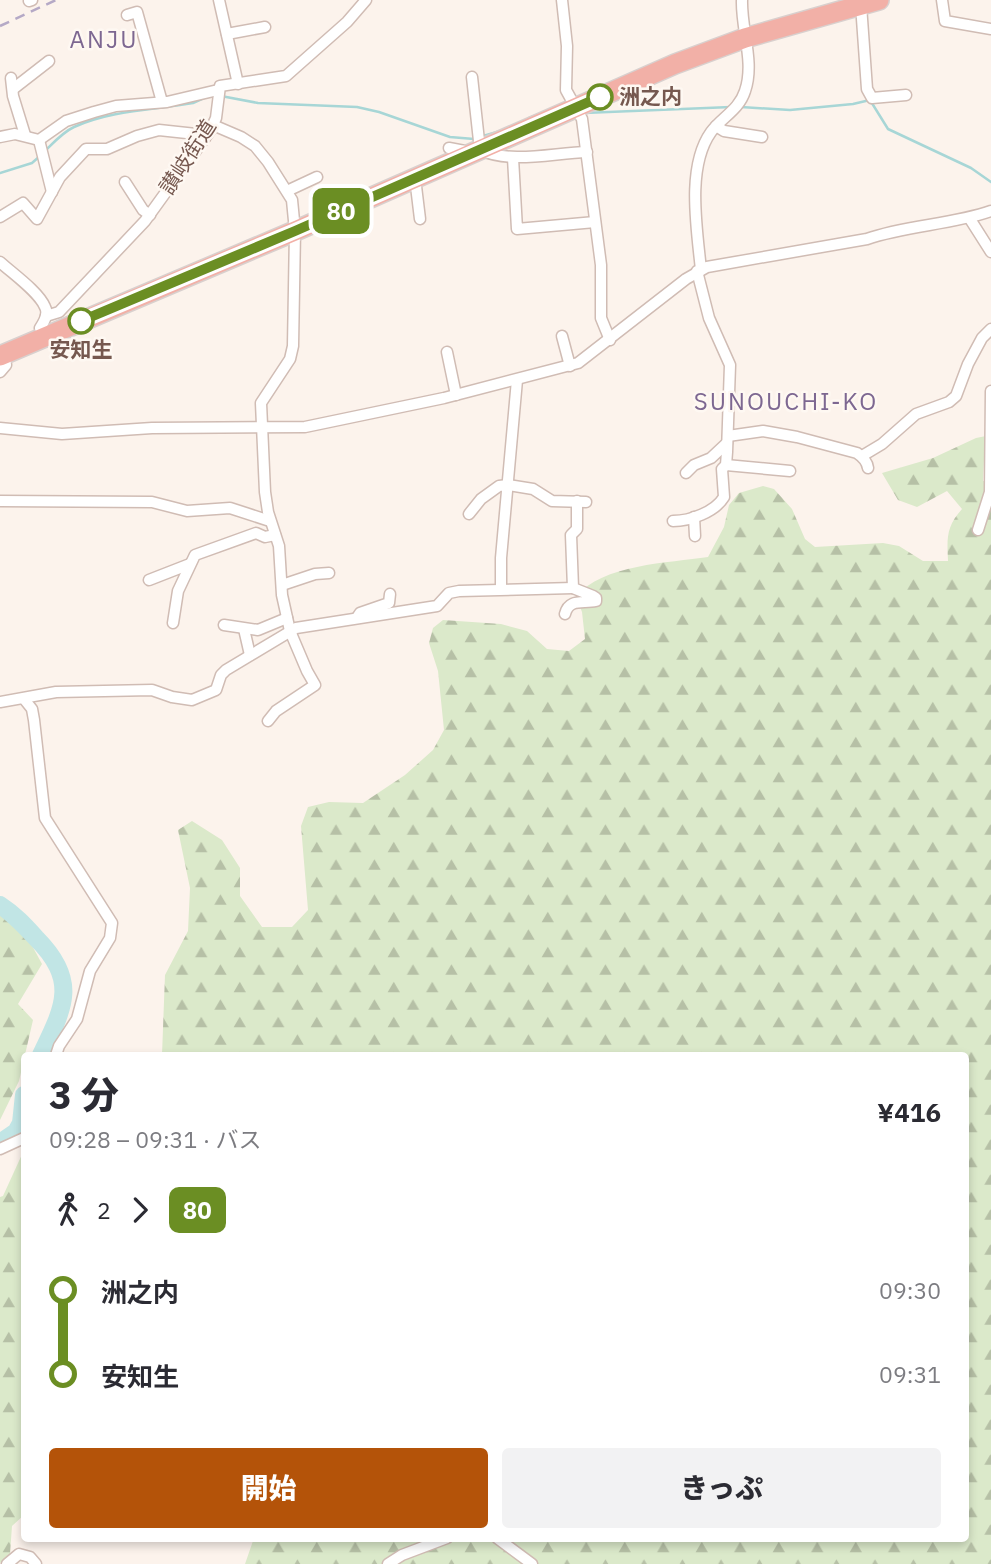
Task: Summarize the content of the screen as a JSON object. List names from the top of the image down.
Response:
{
  "streets": {
    "street": ["讃岐街道"]
  },
  "districts": ["ANJU", "SUNOUCHI-KO"],
  "places": ["洲之内", "安知生"],
  "lines": ["bus line 80"],
  "page": {
    "on_map": "80",
    "heading": ["3 分", "09:28 – 09:31 · バス", "¥416"],
    "legs": ["2", "80"],
    "list": [
      {
        "name": "洲之内",
        "value": "09:30"
      },
      {
        "name": "安知生",
        "value": "09:31"
      }
    ],
    "buttons": ["開始", "きっぷ"]
  }
}
